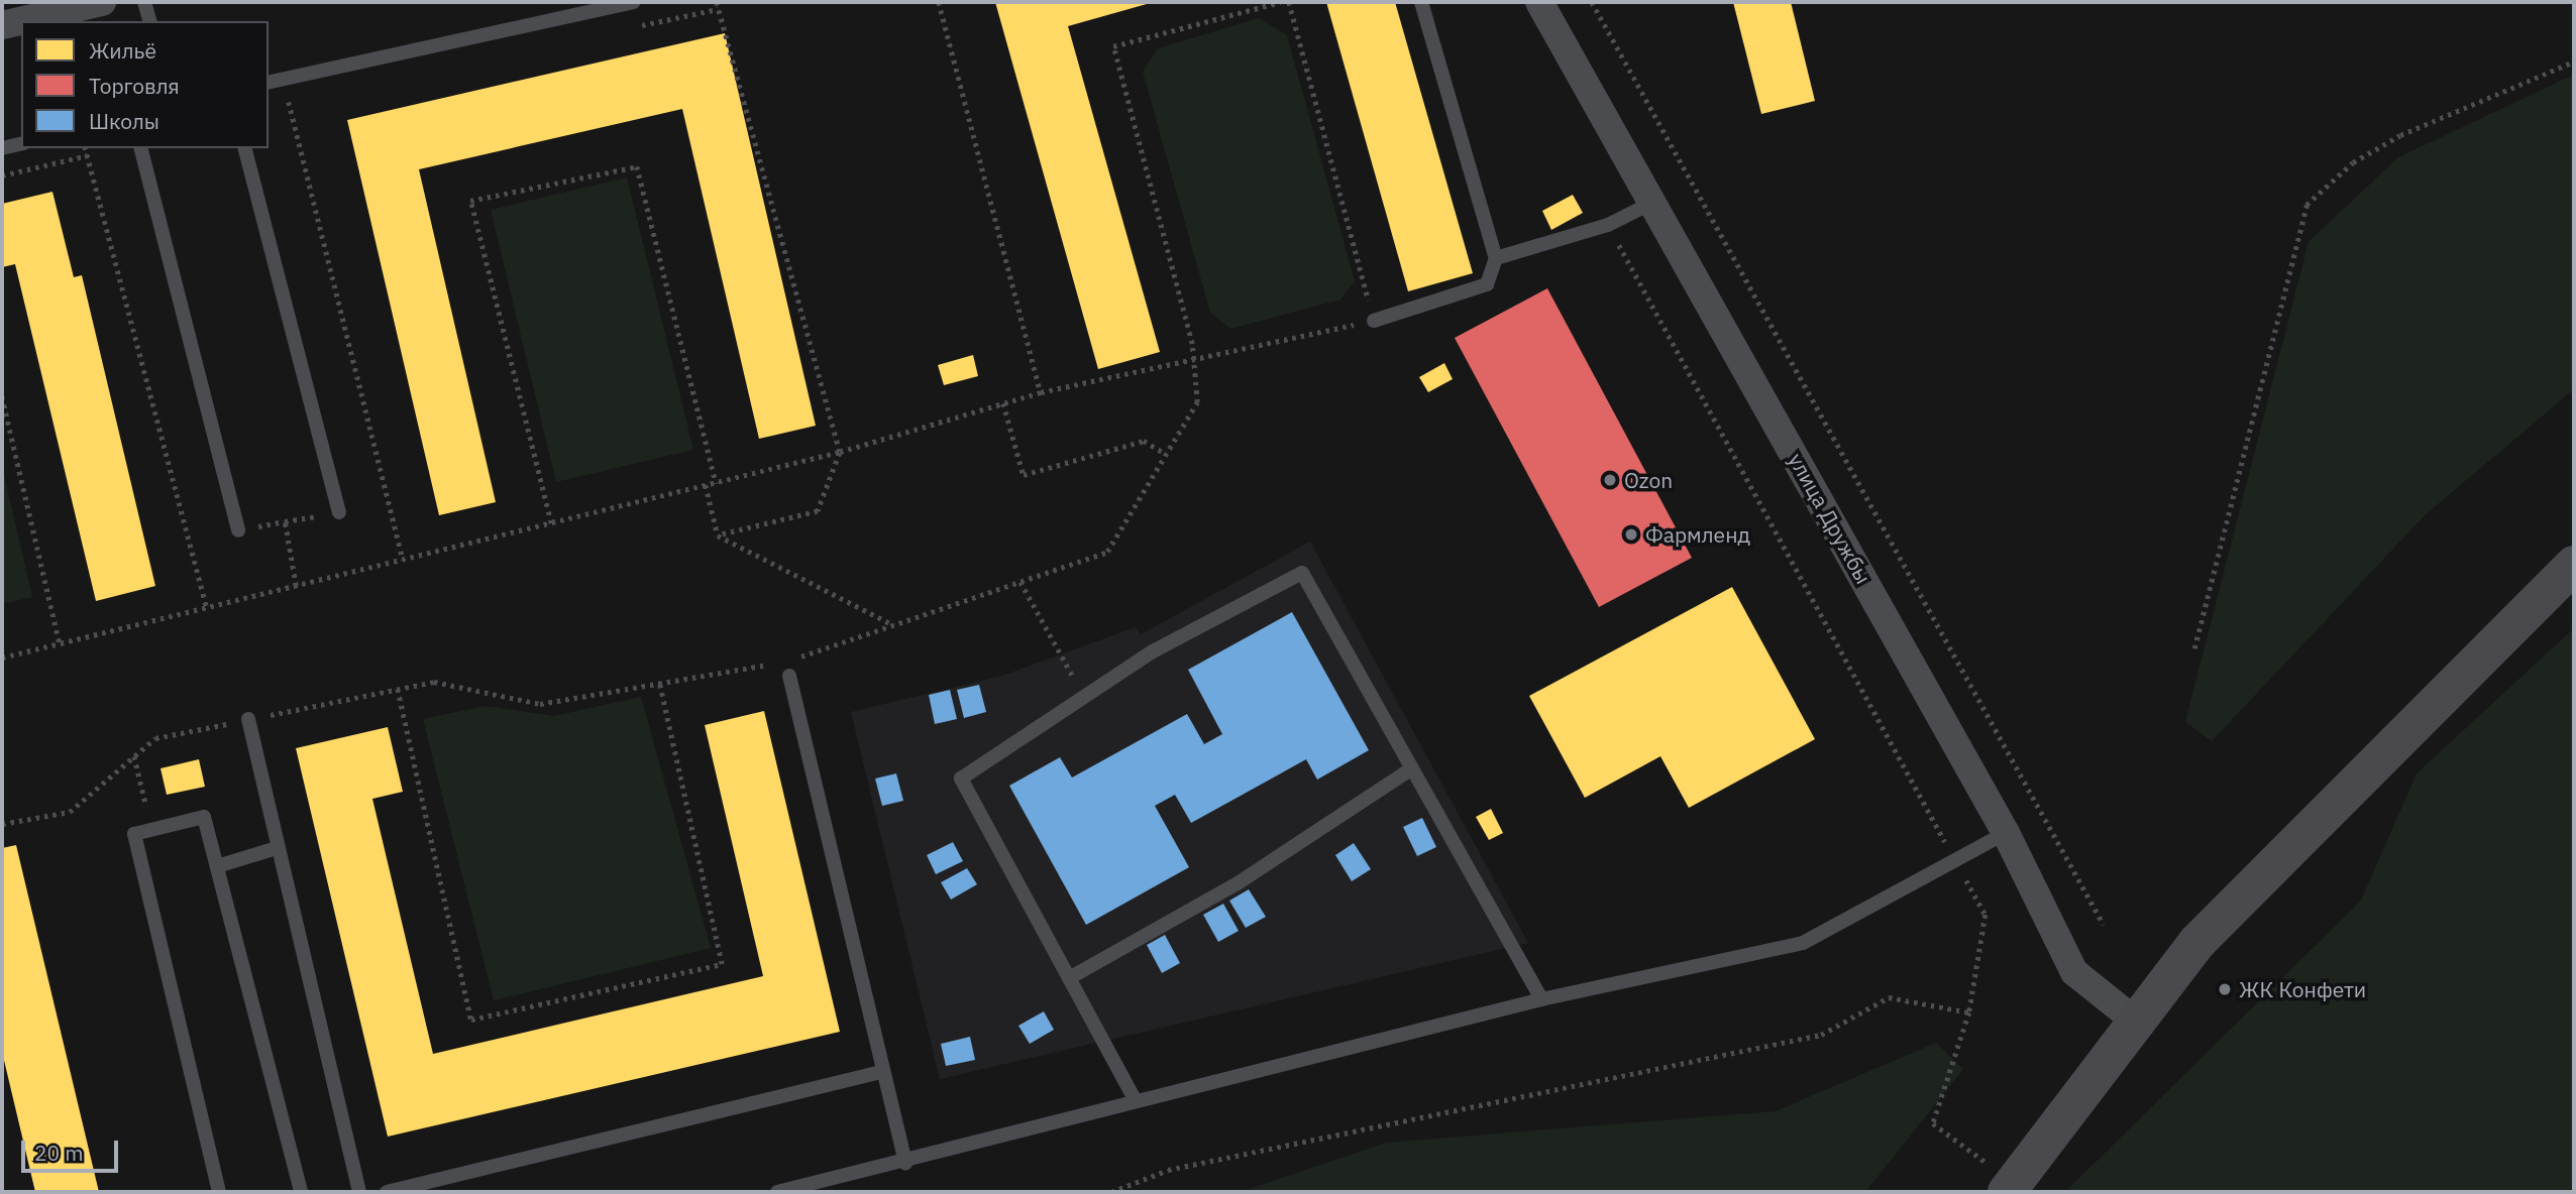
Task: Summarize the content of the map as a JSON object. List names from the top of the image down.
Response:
{
  "streets": {
    "street": ["улица Дружбы"]
  },
  "places": ["Ozon", "Фармленд", "ЖК Конфети"],
  "legend": ["Жильё", "Торговля", "Школы"],
  "scale_bar": "20 m"
}
